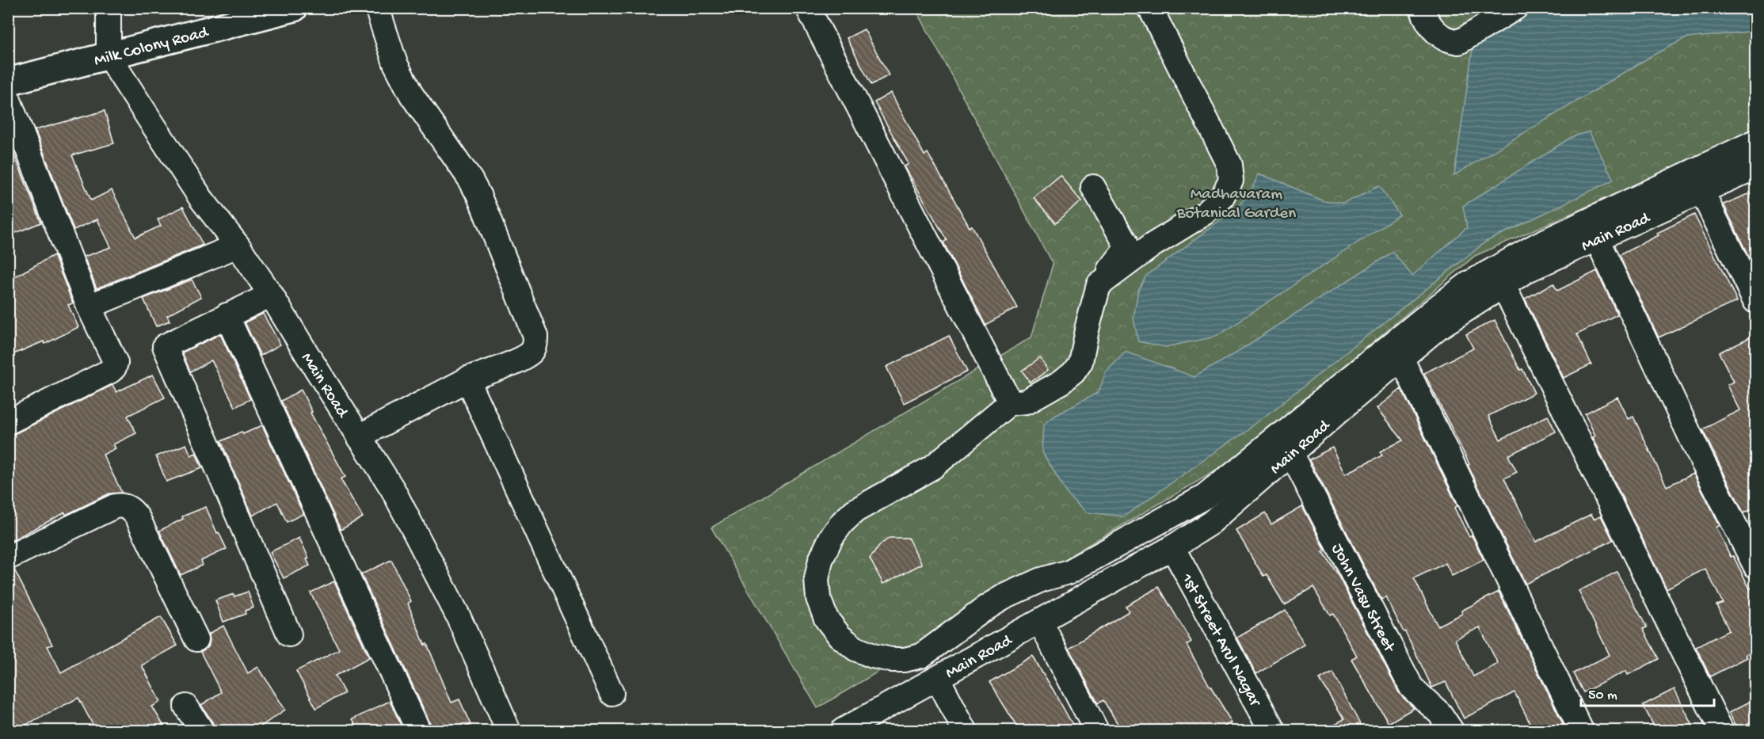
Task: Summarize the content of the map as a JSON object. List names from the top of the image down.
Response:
{
  "streets": {
    "main road": ["Milk Colony Road"],
    "street": ["Main Road", "John Vasu Street", "1st Street Arul Nagar"]
  },
  "crossings": [
    ["Milk Colony Road", "Main Road"],
    ["Main Road", "John Vasu Street"],
    ["Main Road", "1st Street Arul Nagar"]
  ],
  "parks": ["Madhavaram Botanical Garden"],
  "scale_bar": "50 m"
}
